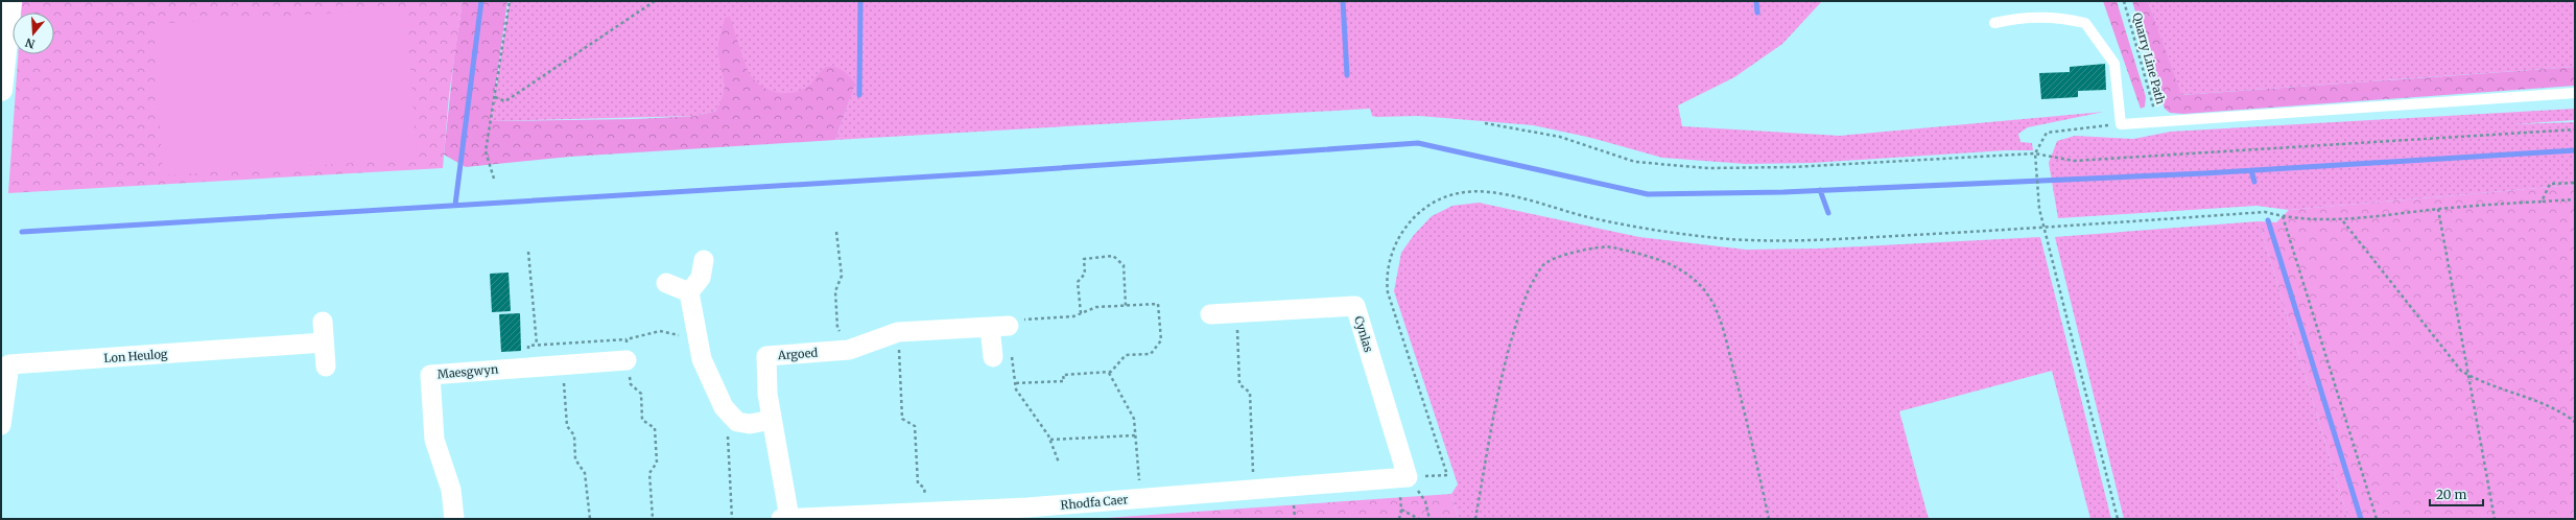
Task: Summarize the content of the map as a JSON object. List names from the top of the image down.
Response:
{
  "streets": {
    "street": [
      "Cynlas",
      "Argoed",
      "Lon Heulog",
      "Maesgwyn",
      "Rhodfa Caer"
    ],
    "path": ["Quarry Line Path"]
  },
  "crossings": [
    ["Cynlas", "Rhodfa Caer"],
    ["Argoed", "Rhodfa Caer"]
  ],
  "scale_bar": "20 m",
  "north": "bottom"
}
